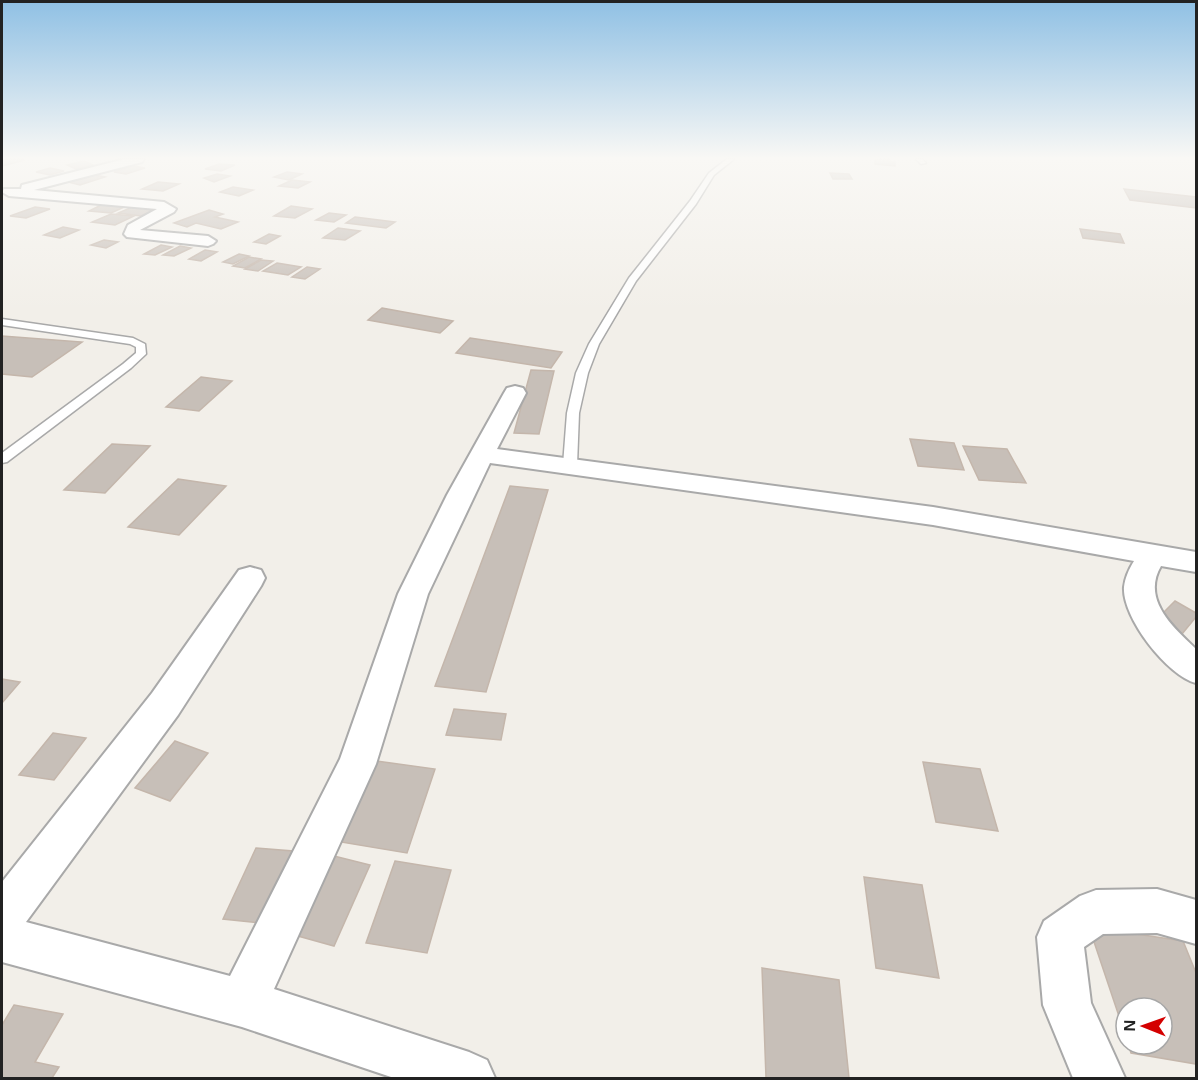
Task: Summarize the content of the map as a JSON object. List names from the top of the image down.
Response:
{
  "north": "left"
}
